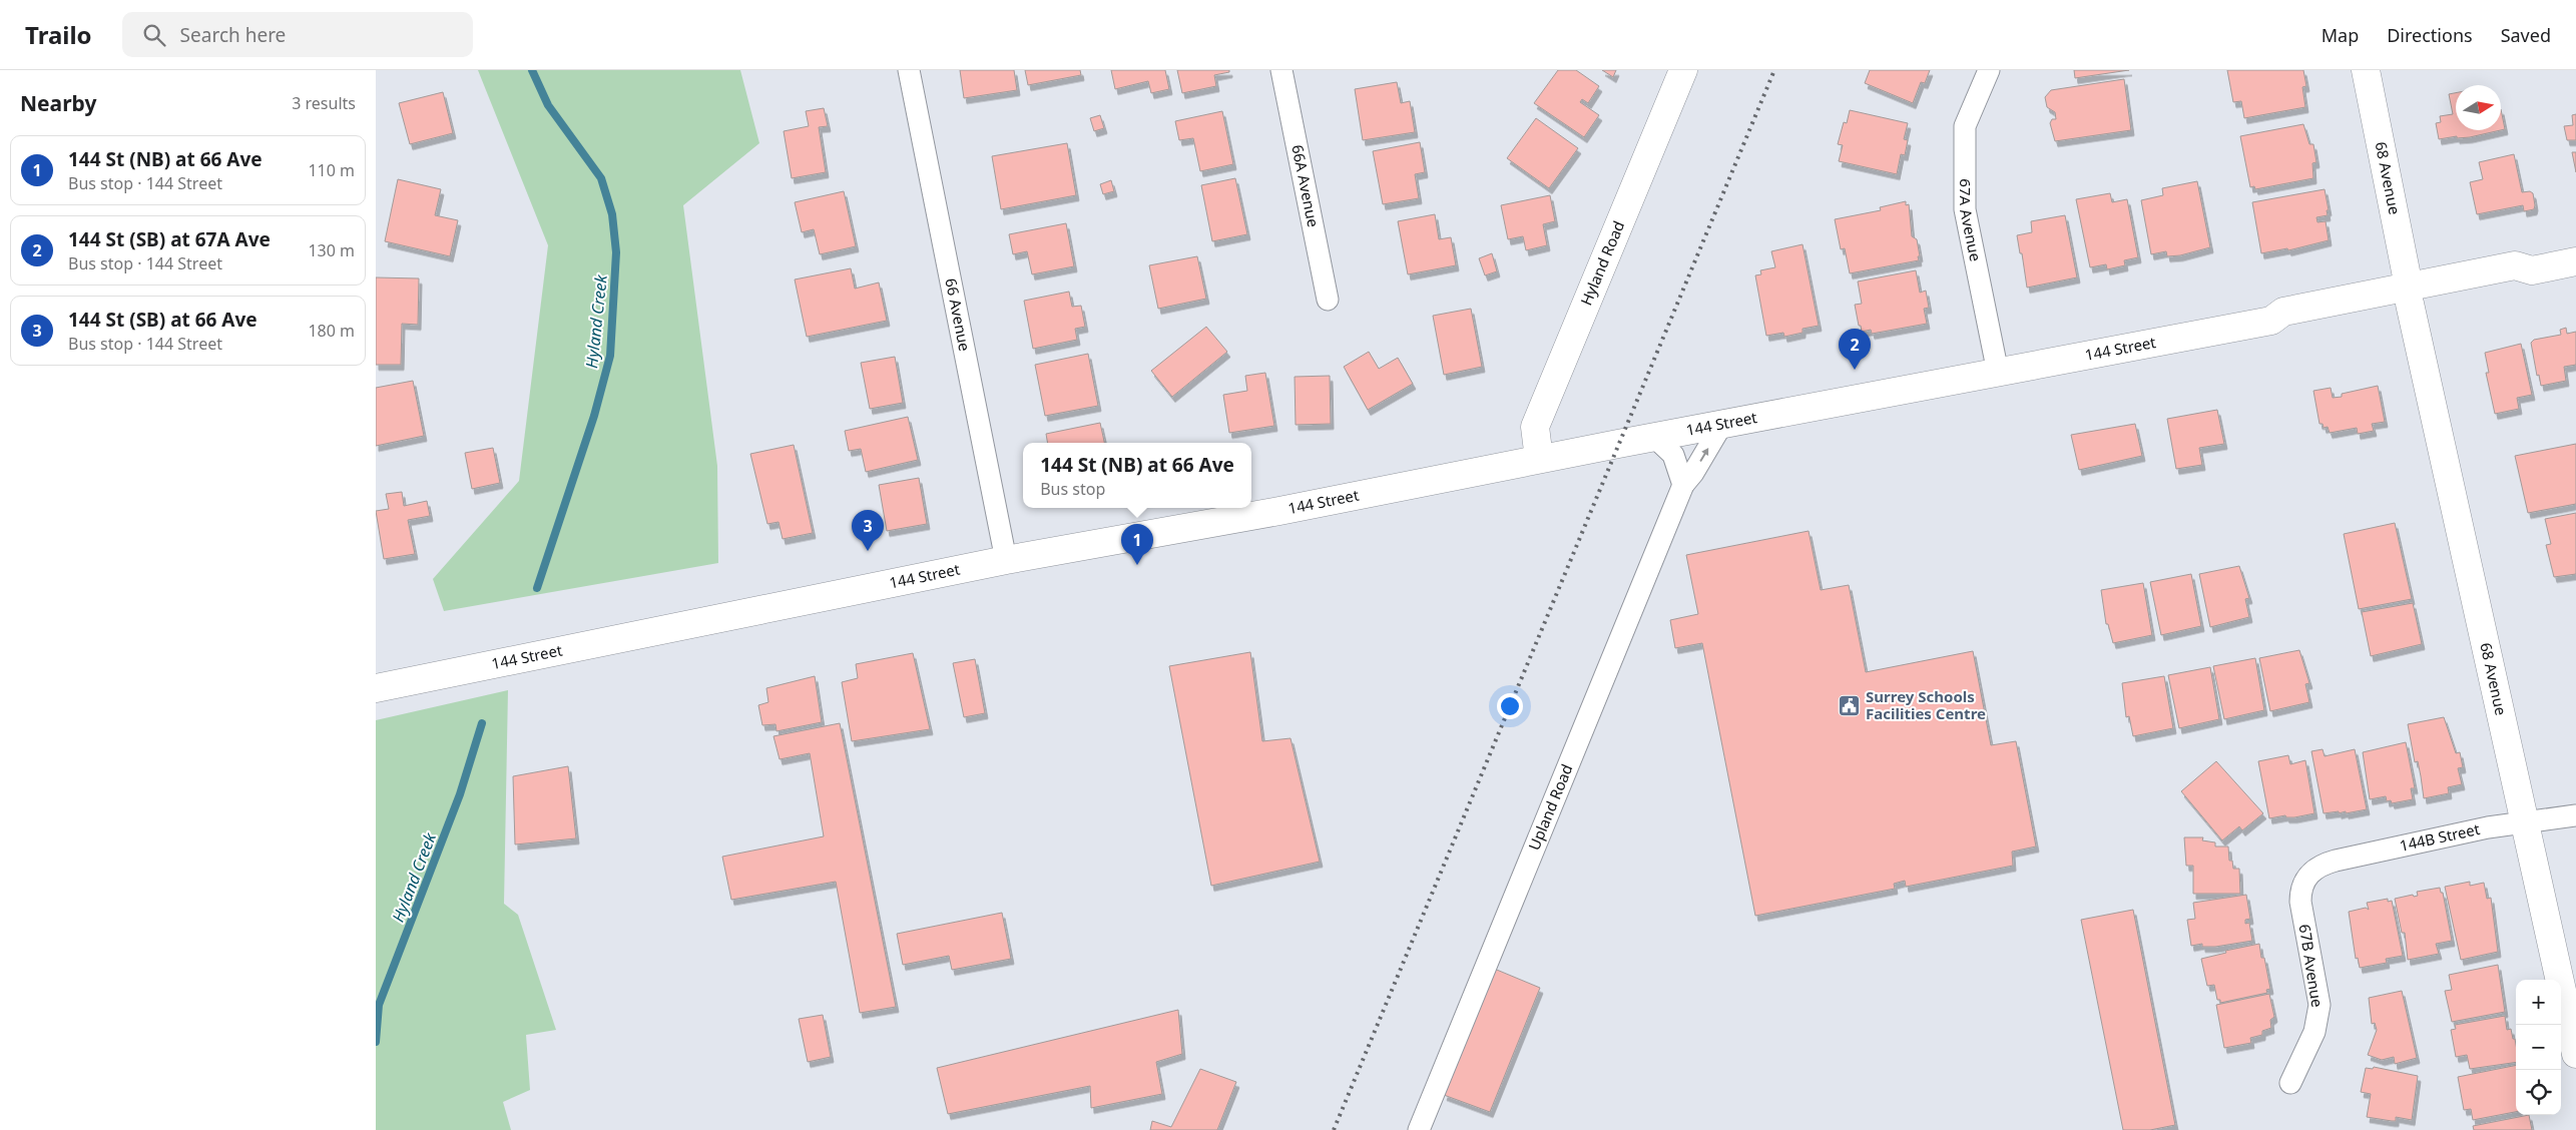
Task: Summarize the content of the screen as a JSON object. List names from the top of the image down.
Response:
{
  "streets": {
    "main road": ["68 Avenue", "Hyland Road", "144 Street"],
    "street": [
      "66A Avenue",
      "67A Avenue",
      "66 Avenue",
      "Upland Road",
      "144B Street",
      "67B Avenue"
    ]
  },
  "crossings": [
    ["68 Avenue", "144 Street"],
    ["68 Avenue", "144B Street"],
    ["67A Avenue", "144 Street"],
    ["Hyland Road", "144 Street"],
    ["66 Avenue", "144 Street"],
    ["144 Street", "Upland Road"],
    ["144B Street", "67B Avenue"]
  ],
  "water": ["Hyland Creek"],
  "places": {
    "public building": ["Surrey Schools Facilities Centre"]
  },
  "north": "right",
  "page": {
    "header": "Trailo",
    "search": "Search here",
    "nav": ["Map", "Directions", "Saved"],
    "heading": ["Nearby", "3 results"],
    "list": [
      {
        "mark": "1",
        "name": "144 St (NB) at 66 Ave",
        "note": "Bus stop · 144 Street",
        "value": "110 m"
      },
      {
        "mark": "2",
        "name": "144 St (SB) at 67A Ave",
        "note": "Bus stop · 144 Street",
        "value": "130 m"
      },
      {
        "mark": "3",
        "name": "144 St (SB) at 66 Ave",
        "note": "Bus stop · 144 Street",
        "value": "180 m"
      }
    ],
    "pins": ["2", "3", "1"],
    "popup": ["144 St (NB) at 66 Ave", "Bus stop"],
    "map_buttons": ["+", "−"]
  }
}
